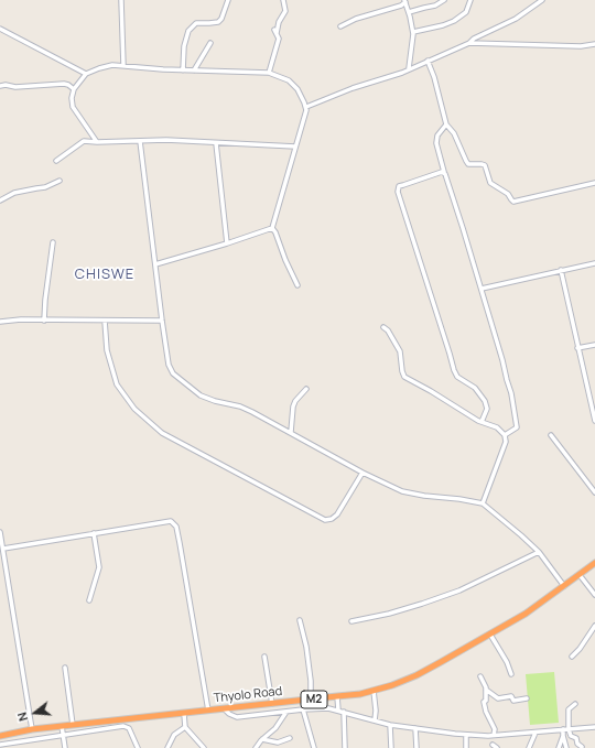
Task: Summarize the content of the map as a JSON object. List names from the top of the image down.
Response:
{
  "streets": {
    "highway": ["Thyolo Road", "M2"]
  },
  "districts": ["CHISWE"],
  "north": "left"
}
